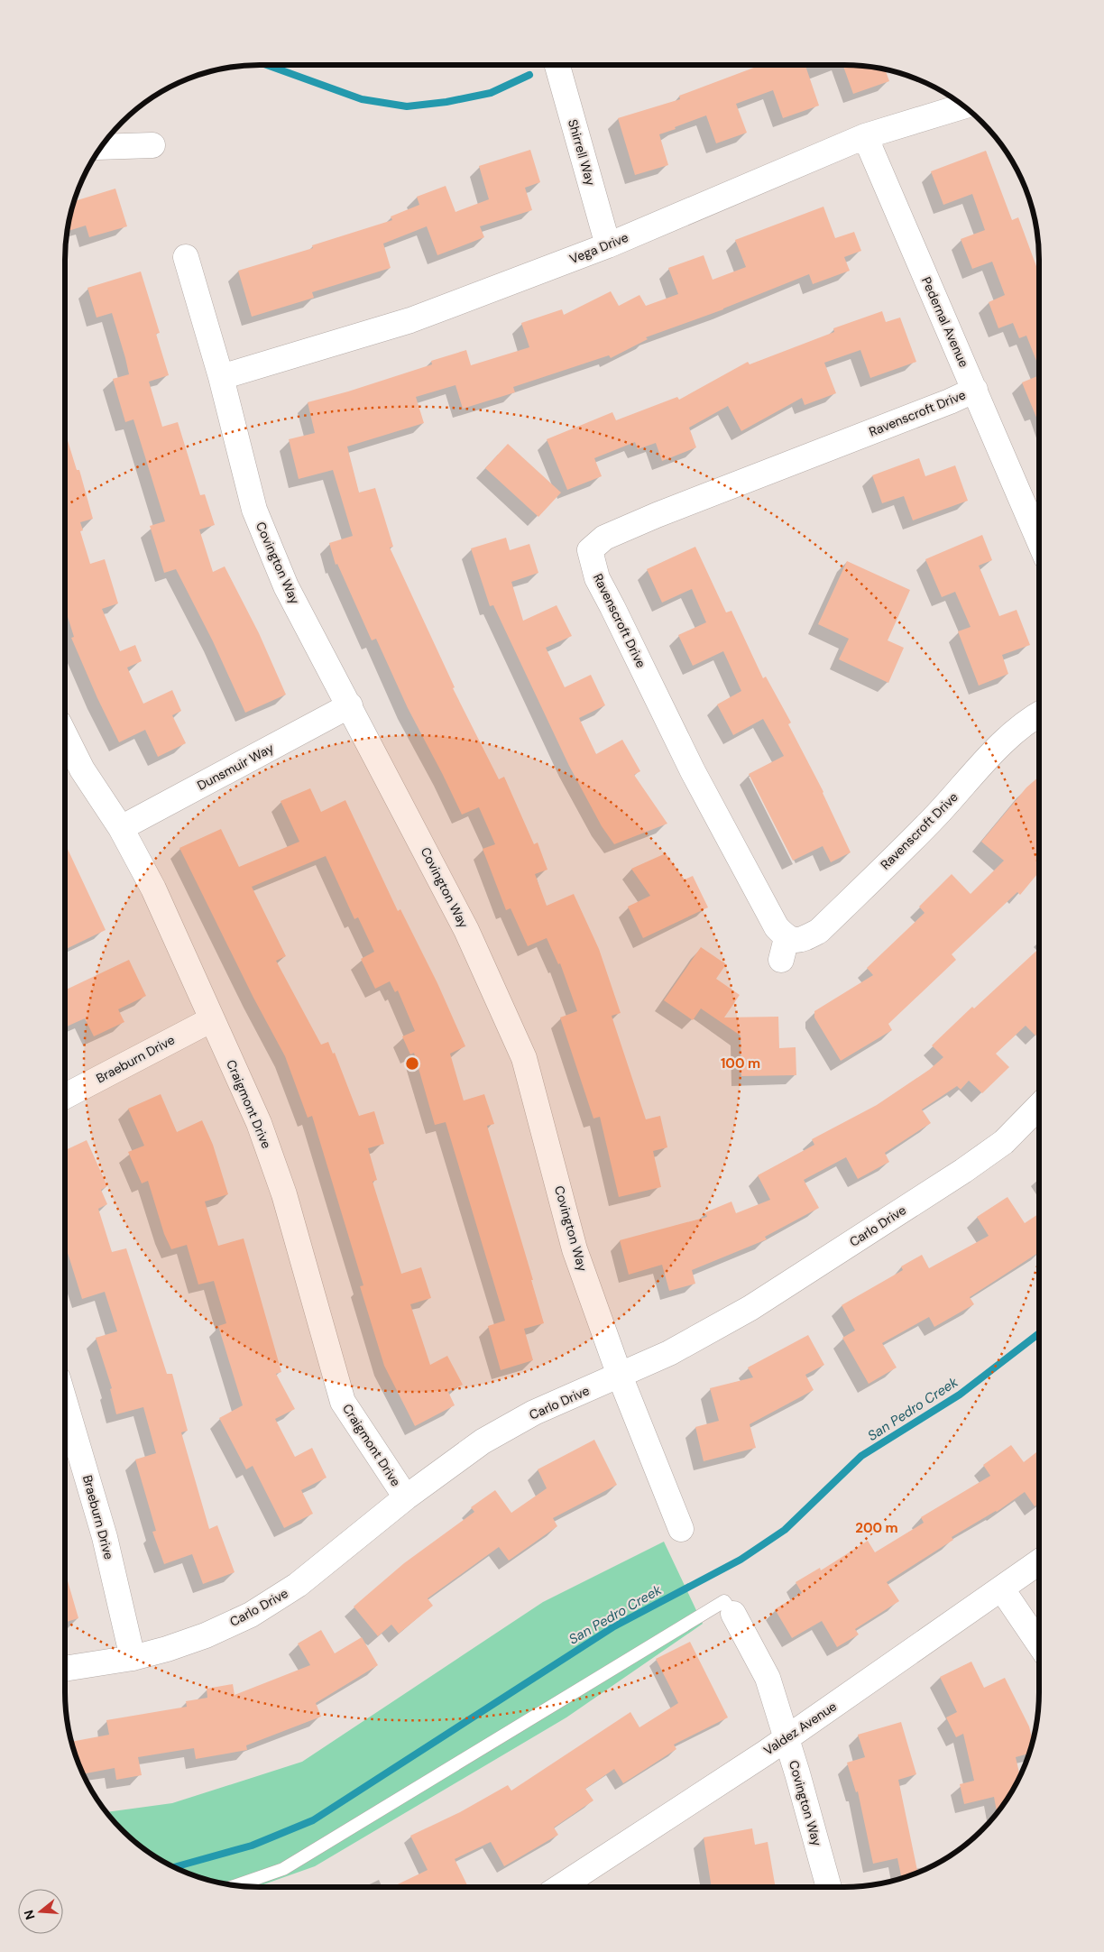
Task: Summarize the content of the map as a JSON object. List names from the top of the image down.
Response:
{
  "streets": {
    "street": [
      "Shirrell Way",
      "Vega Drive",
      "Pedernal Avenue",
      "Ravenscroft Drive",
      "Covington Way",
      "Dunsmuir Way",
      "Braeburn Drive",
      "Craigmont Drive",
      "Carlo Drive",
      "Valdez Avenue"
    ]
  },
  "crossings": [
    ["Shirrell Way", "Vega Drive"],
    ["Vega Drive", "Pedernal Avenue"],
    ["Vega Drive", "Covington Way"],
    ["Pedernal Avenue", "Ravenscroft Drive"],
    ["Covington Way", "Dunsmuir Way"],
    ["Covington Way", "Carlo Drive"],
    ["Covington Way", "Valdez Avenue"],
    ["Dunsmuir Way", "Craigmont Drive"],
    ["Braeburn Drive", "Craigmont Drive"],
    ["Braeburn Drive", "Carlo Drive"],
    ["Craigmont Drive", "Carlo Drive"]
  ],
  "water": ["San Pedro Creek"],
  "north": "left",
  "rings": ["100 m", "200 m"]
}
